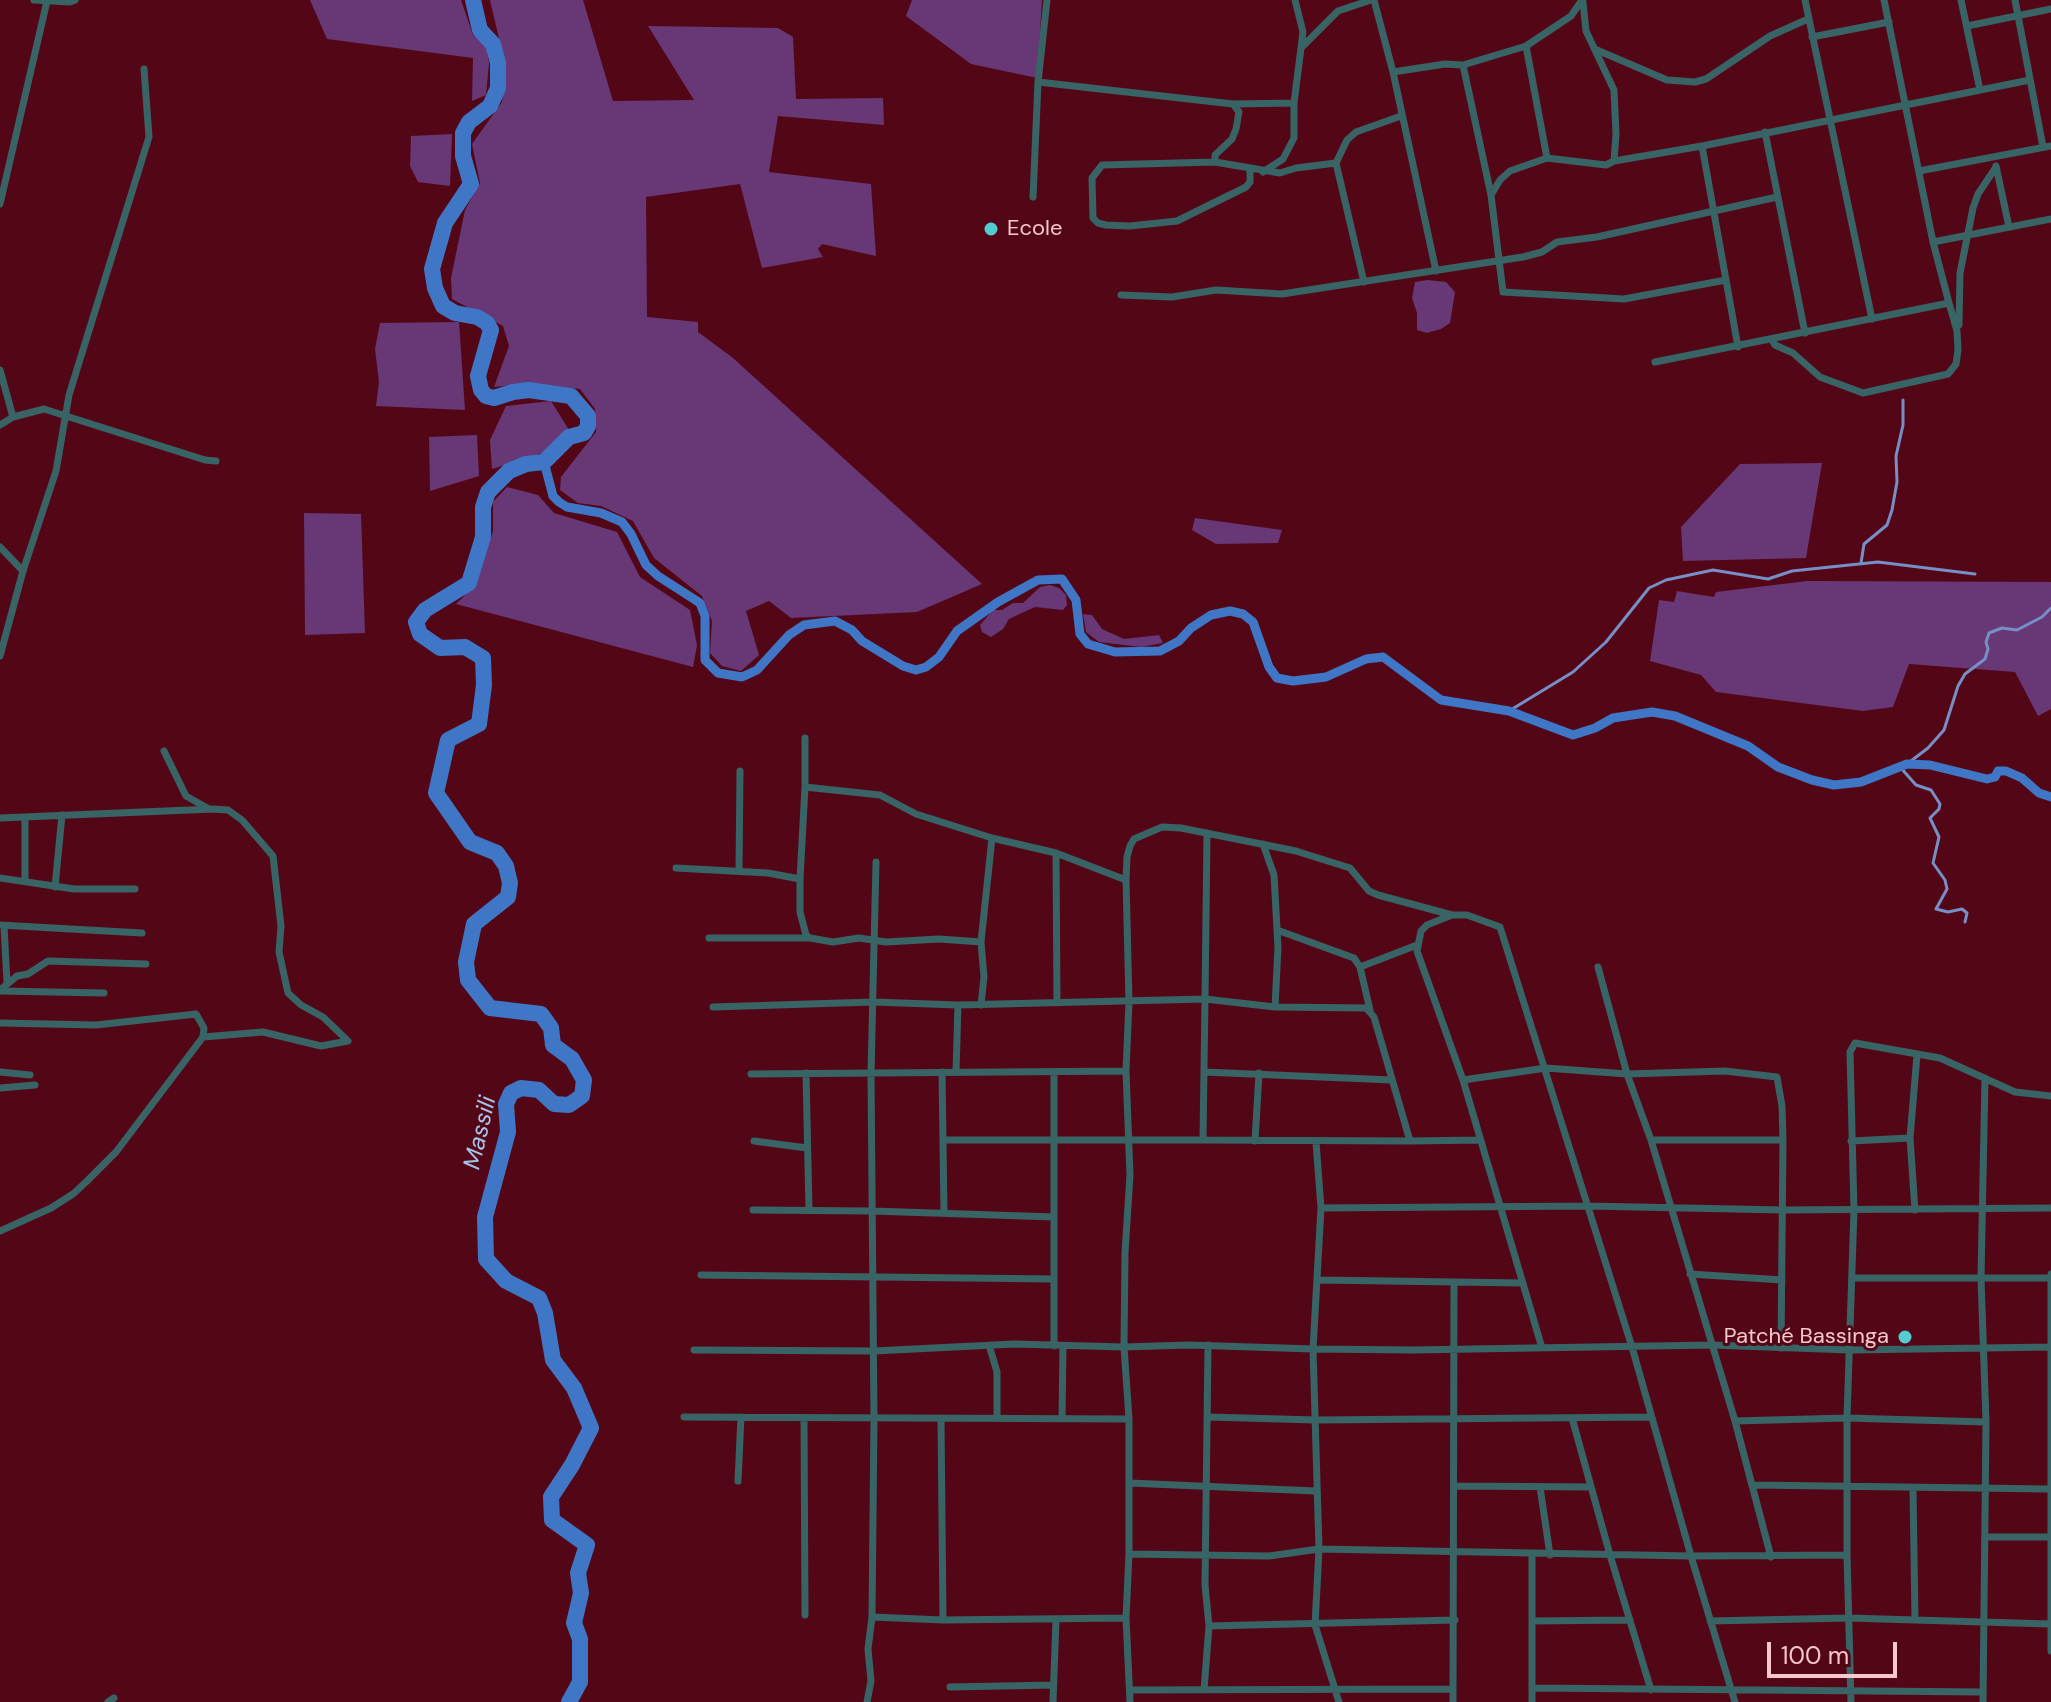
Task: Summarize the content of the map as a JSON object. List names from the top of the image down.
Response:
{
  "water": ["Massili"],
  "places": ["Ecole", "Patché Bassinga"],
  "scale_bar": "100 m"
}
